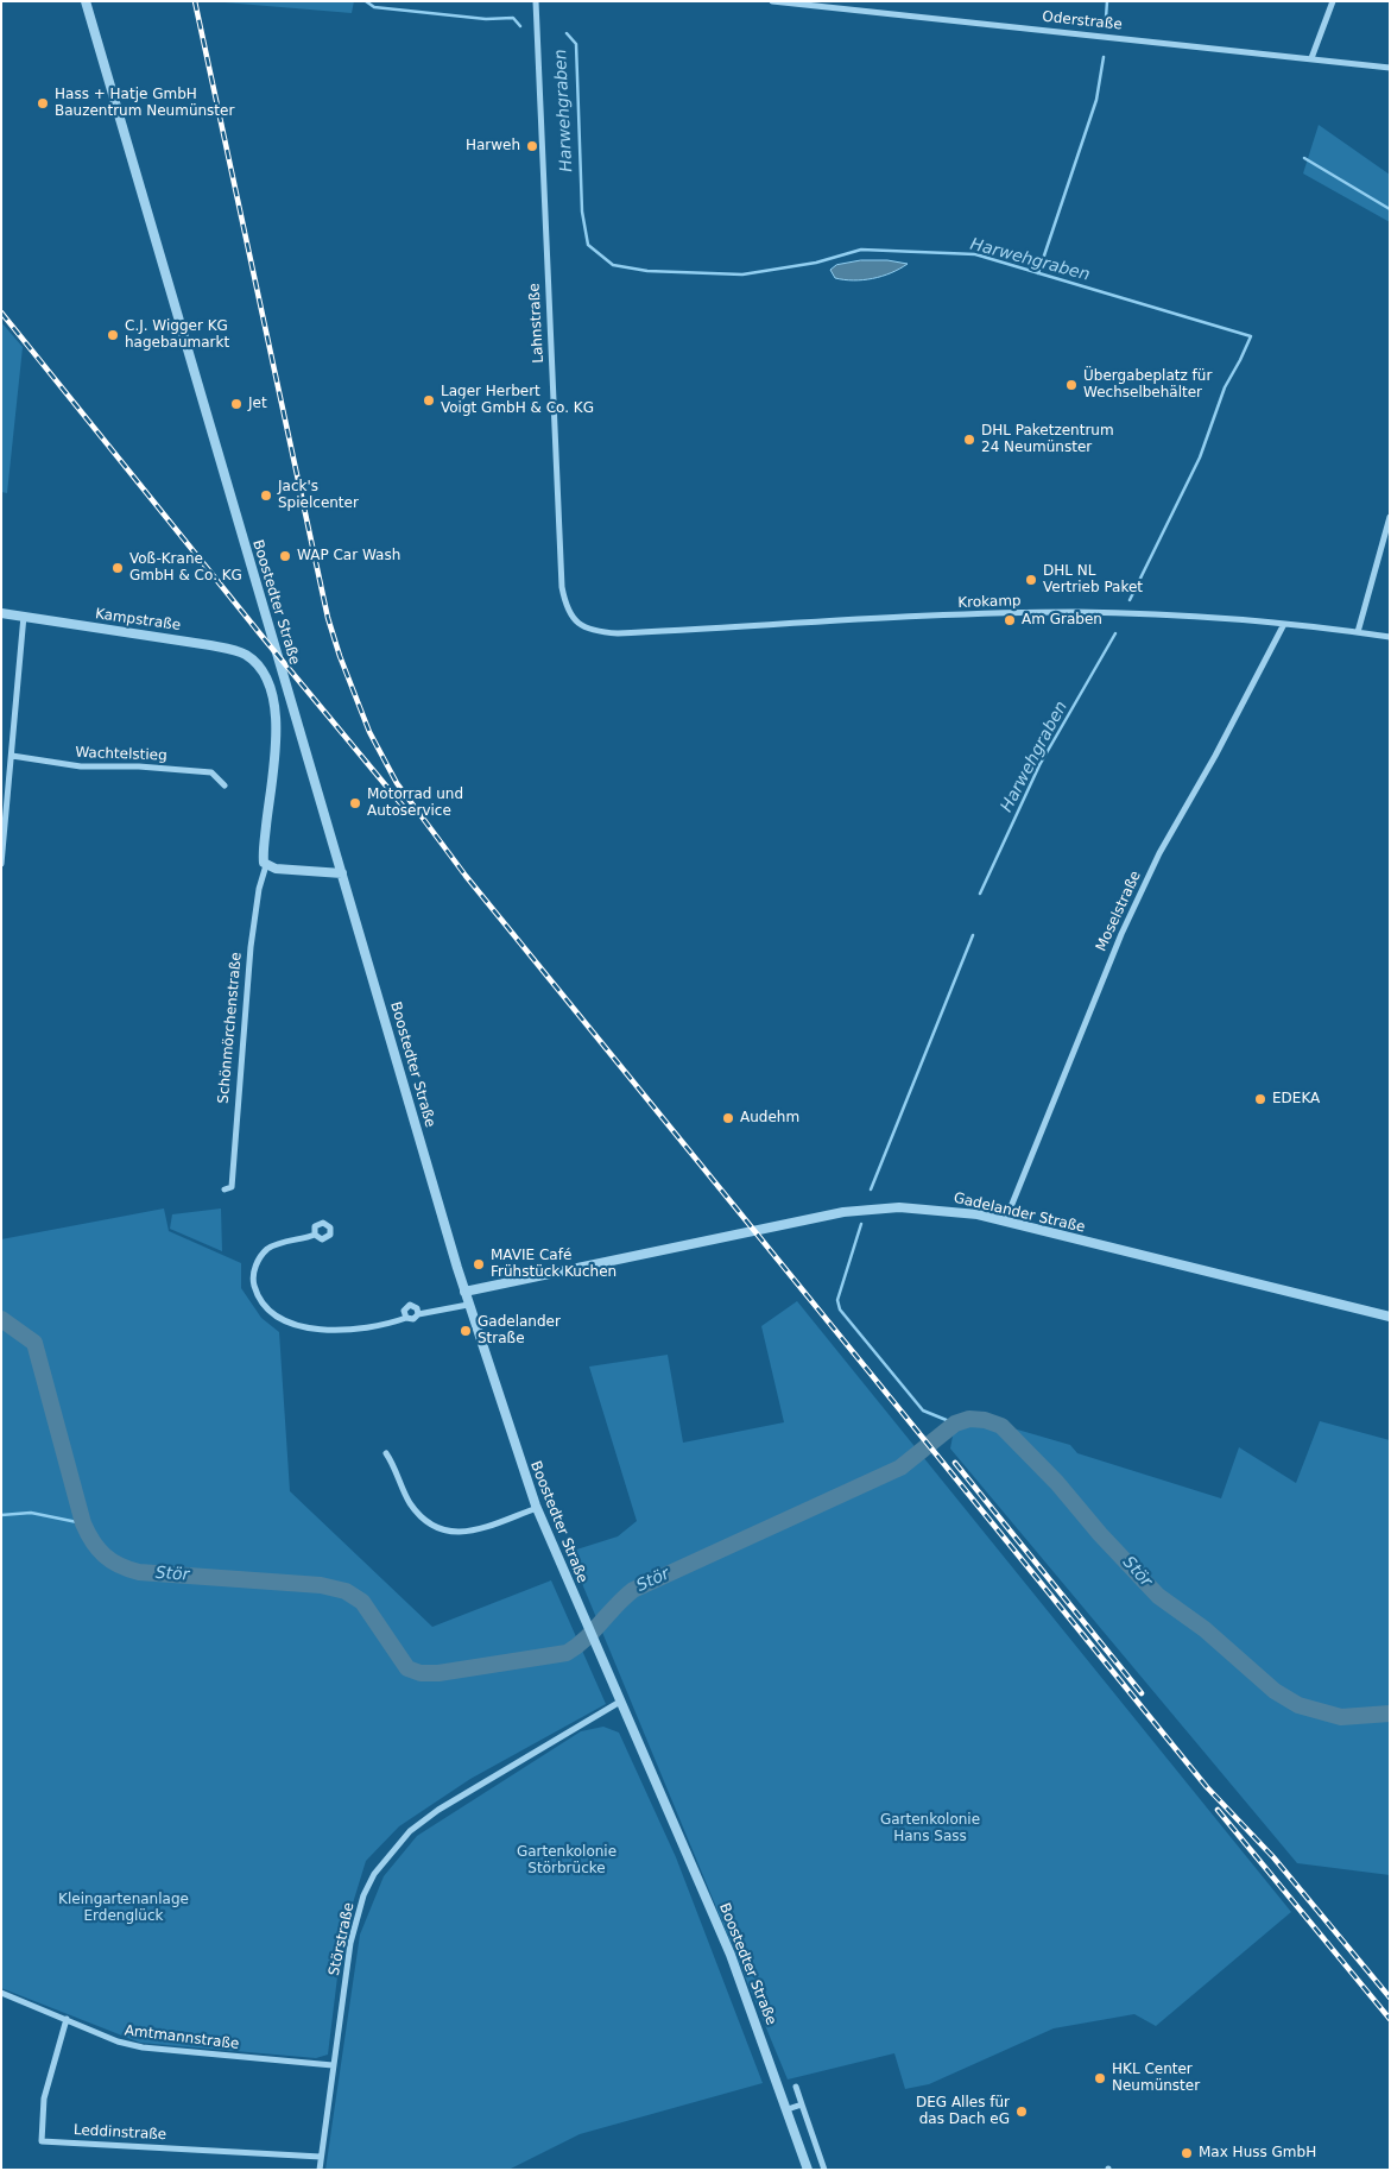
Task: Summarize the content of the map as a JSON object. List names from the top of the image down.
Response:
{
  "streets": {
    "street": [
      "Oderstraße",
      "Lahnstraße",
      "Boostedter Straße",
      "Krokamp",
      "Kampstraße",
      "Wachtelstieg",
      "Moselstraße",
      "Schönmörchenstraße",
      "Gadelander Straße",
      "Störstraße",
      "Amtmannstraße",
      "Leddinstraße"
    ]
  },
  "crossings": [
    ["Lahnstraße", "Krokamp"],
    ["Boostedter Straße", "Gadelander Straße"],
    ["Boostedter Straße", "Störstraße"],
    ["Krokamp", "Moselstraße"],
    ["Kampstraße", "Schönmörchenstraße"],
    ["Moselstraße", "Gadelander Straße"],
    ["Störstraße", "Amtmannstraße"],
    ["Störstraße", "Leddinstraße"],
    ["Amtmannstraße", "Leddinstraße"]
  ],
  "water": ["Harwehgraben", "Stör"],
  "parks": ["Gartenkolonie Hans Sass", "Gartenkolonie Störbrücke", "Kleingartenanlage Erdenglück"],
  "places": [
    "Hass + Hatje GmbH Bauzentrum Neumünster",
    "Harweh",
    "C.J. Wigger KG hagebaumarkt",
    "Übergabeplatz für Wechselbehälter",
    "Lager Herbert Voigt GmbH & Co. KG",
    "Jet",
    "DHL Paketzentrum 24 Neumünster",
    "Jack's Spielcenter",
    "WAP Car Wash",
    "Voß-Krane GmbH & Co. KG",
    "DHL NL Vertrieb Paket",
    "Am Graben",
    "Motorrad und Autoservice",
    "EDEKA",
    "Audehm",
    "MAVIE Café Frühstück Kuchen",
    "Gadelander Straße",
    "HKL Center Neumünster",
    "DEG Alles für das Dach eG",
    "Max Huss GmbH"
  ]
}
